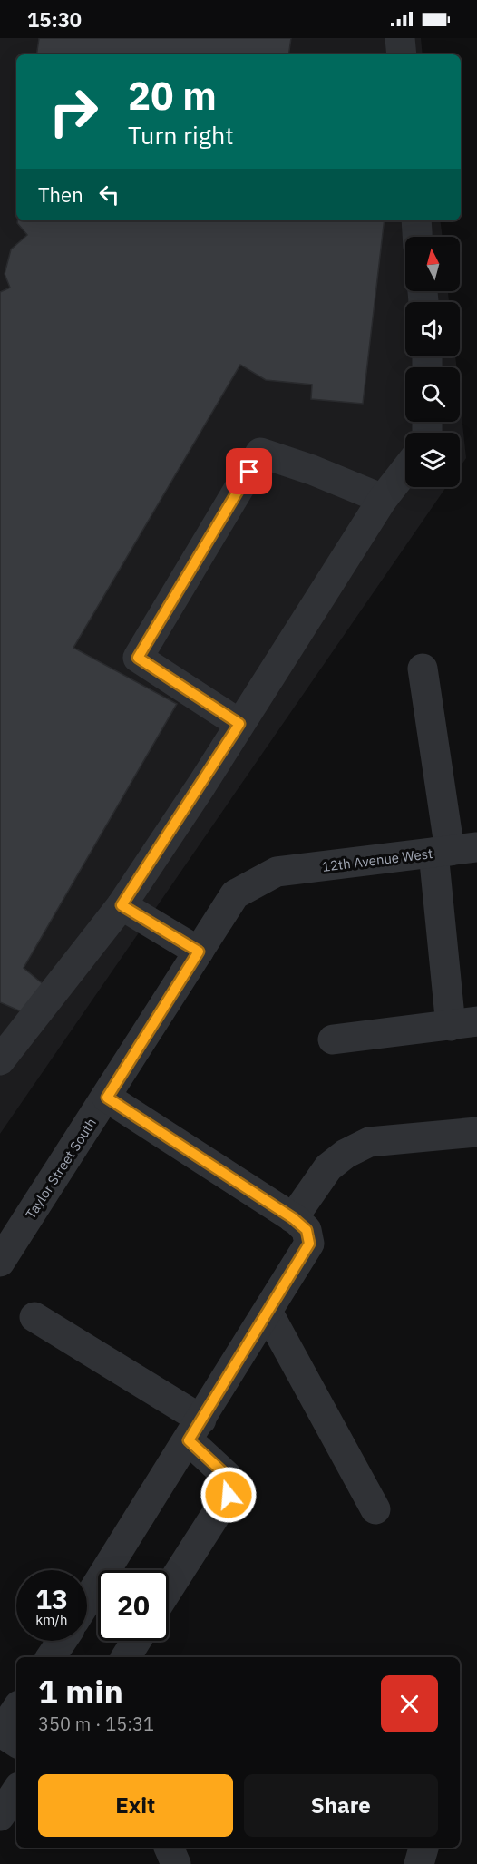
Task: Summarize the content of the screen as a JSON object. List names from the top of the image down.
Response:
{
  "streets": {
    "street": ["12th Avenue West", "Taylor Street South"]
  },
  "crossings": [
    ["12th Avenue West", "Taylor Street South"]
  ],
  "north": "top",
  "page": {
    "status": "15:30",
    "turn": ["20 m", "Turn right"],
    "then": "Then",
    "speed": "13 km/h",
    "limit": "20",
    "heading": ["1 min", "350 m · 15:31"],
    "buttons": ["Exit", "Share"]
  }
}
